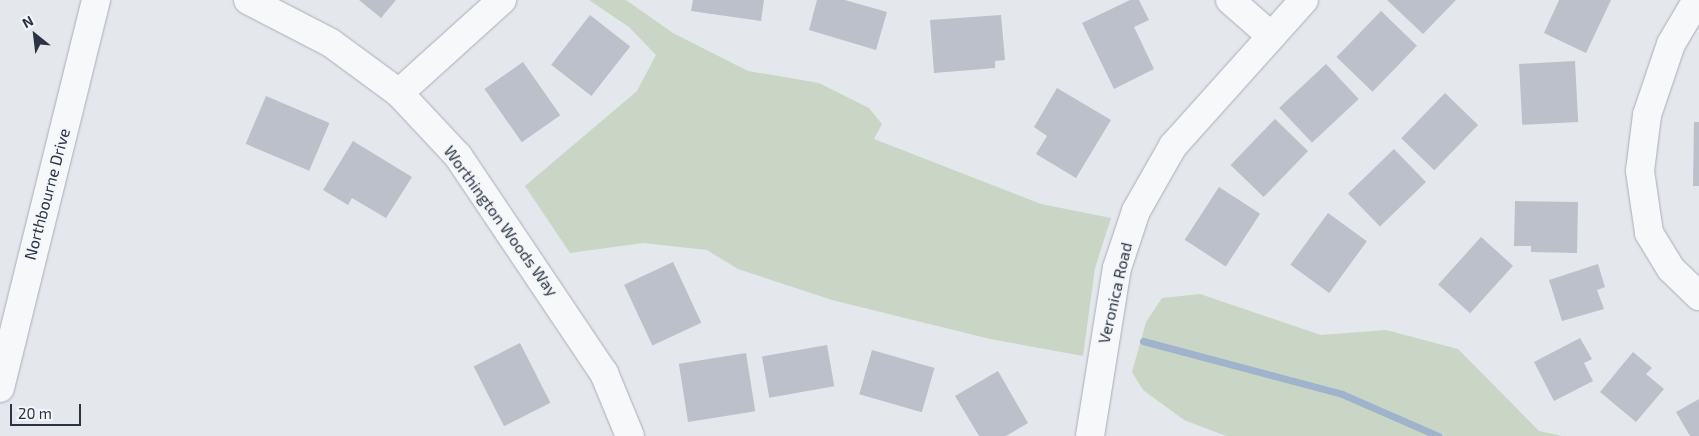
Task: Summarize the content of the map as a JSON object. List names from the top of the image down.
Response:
{
  "streets": {
    "street": ["Northbourne Drive", "Worthington Woods Way", "Veronica Road"]
  },
  "scale_bar": "20 m",
  "north": "top left"
}
